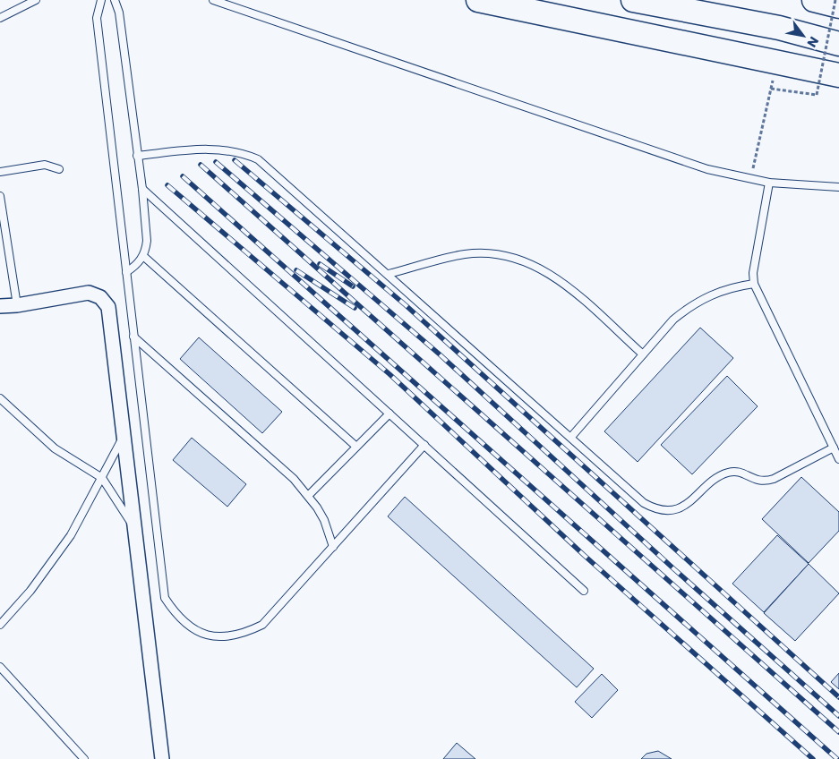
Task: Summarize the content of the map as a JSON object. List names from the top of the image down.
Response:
{
  "north": "bottom right"
}
